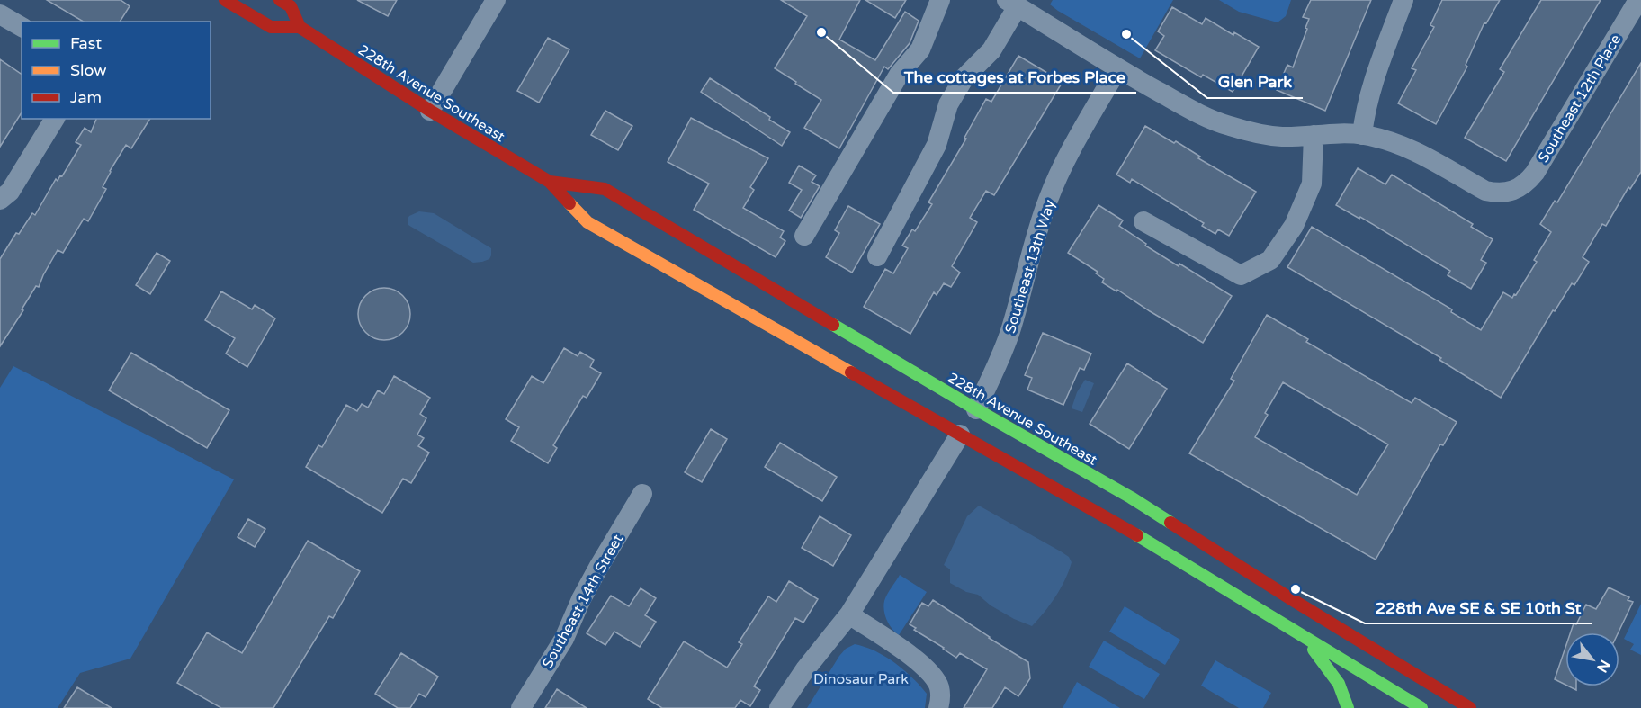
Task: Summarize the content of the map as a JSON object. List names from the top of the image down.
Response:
{
  "streets": {
    "main road": ["228th Avenue Southeast"],
    "street": ["Southeast 12th Place", "Southeast 13th Way", "Southeast 14th Street"]
  },
  "crossings": [
    ["228th Avenue Southeast", "Southeast 13th Way"]
  ],
  "parks": ["Dinosaur Park"],
  "places": ["The cottages at Forbes Place", "Glen Park", "228th Ave SE & SE 10th St"],
  "legend": ["Fast", "Slow", "Jam"],
  "north": "bottom right"
}
